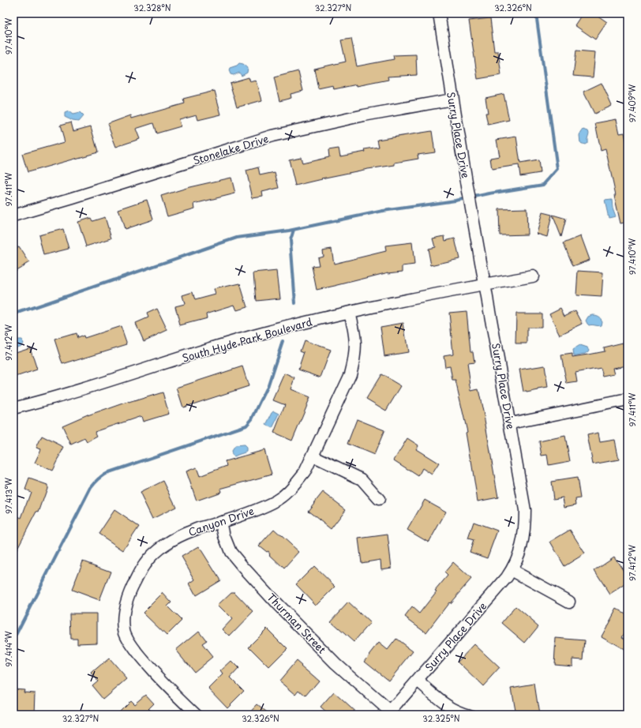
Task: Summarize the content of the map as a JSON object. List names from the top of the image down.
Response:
{
  "streets": {
    "street": [
      "Surry Place Drive",
      "Stonelake Drive",
      "South Hyde Park Boulevard",
      "Canyon Drive",
      "Thurman Street"
    ]
  },
  "crossings": [
    ["Surry Place Drive", "Stonelake Drive"],
    ["Surry Place Drive", "South Hyde Park Boulevard"],
    ["Surry Place Drive", "Thurman Street"],
    ["South Hyde Park Boulevard", "Canyon Drive"],
    ["Canyon Drive", "Thurman Street"]
  ],
  "coordinates": [
    "32.328°N",
    "32.327°N",
    "32.326°N",
    "97.410°W",
    "97.409°W",
    "97.411°W",
    "97.412°W",
    "97.413°W",
    "97.414°W",
    "32.325°N"
  ]
}
